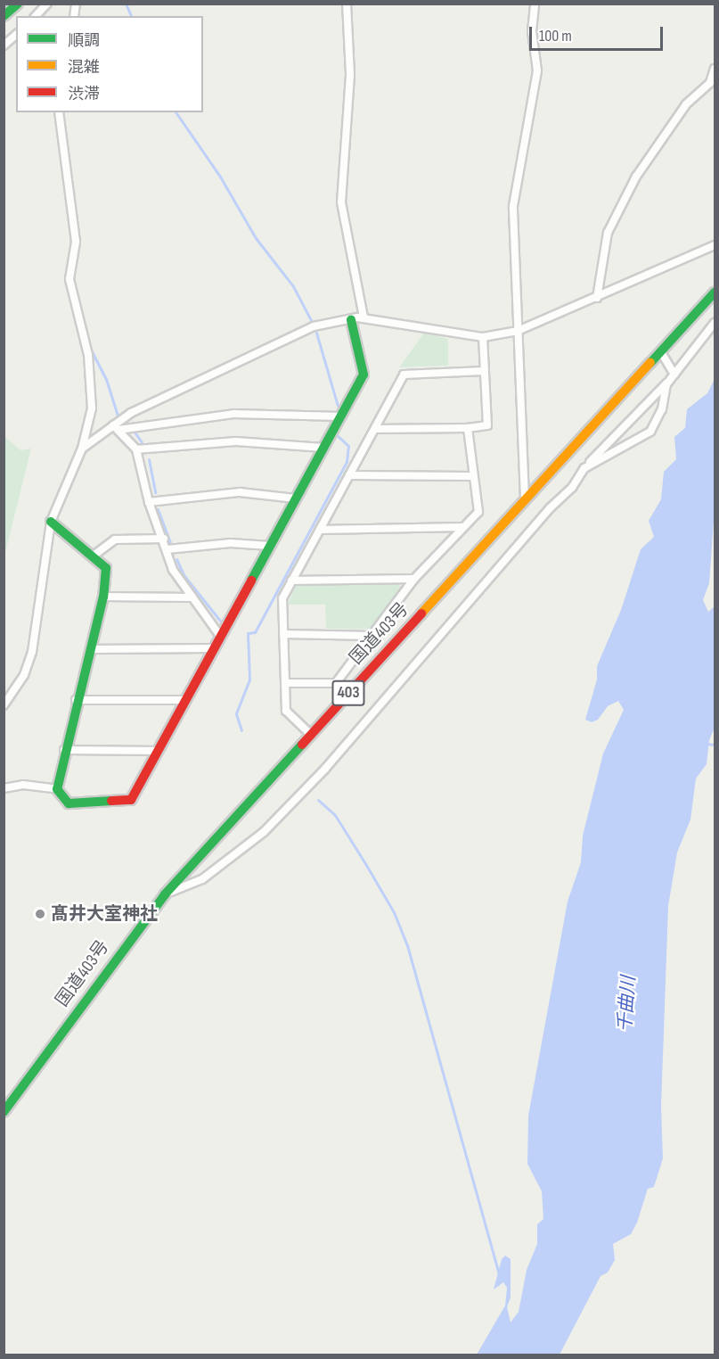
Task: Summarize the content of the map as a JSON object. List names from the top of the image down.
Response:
{
  "streets": {
    "main road": ["国道403号", "403"]
  },
  "water": ["千曲川"],
  "places": ["髙井大室神社"],
  "legend": ["順調", "混雑", "渋滞"],
  "scale_bar": "100 m"
}
